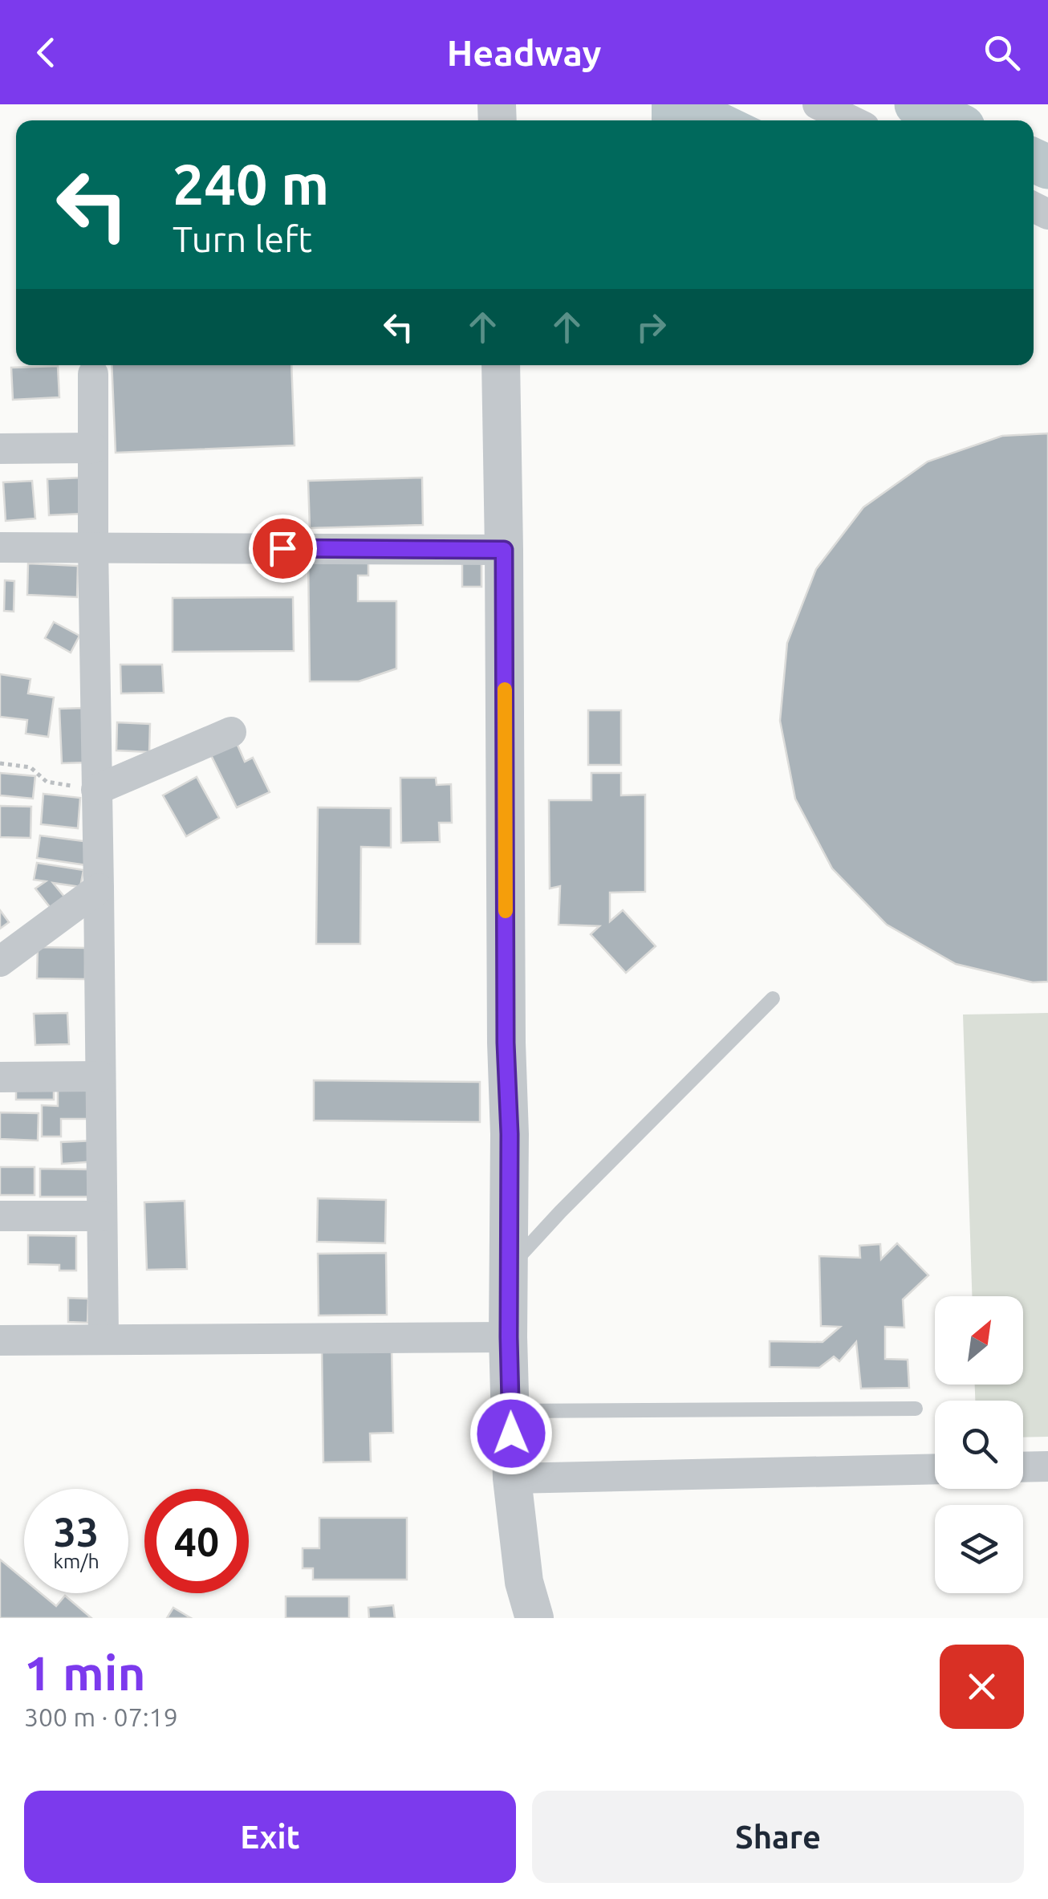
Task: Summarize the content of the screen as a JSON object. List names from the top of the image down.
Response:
{
  "north": "top right",
  "page": {
    "header": "Headway",
    "turn": ["240 m", "Turn left"],
    "speed": "33 km/h",
    "limit": "40",
    "heading": ["1 min", "300 m · 07:19"],
    "buttons": ["Exit", "Share"]
  }
}
